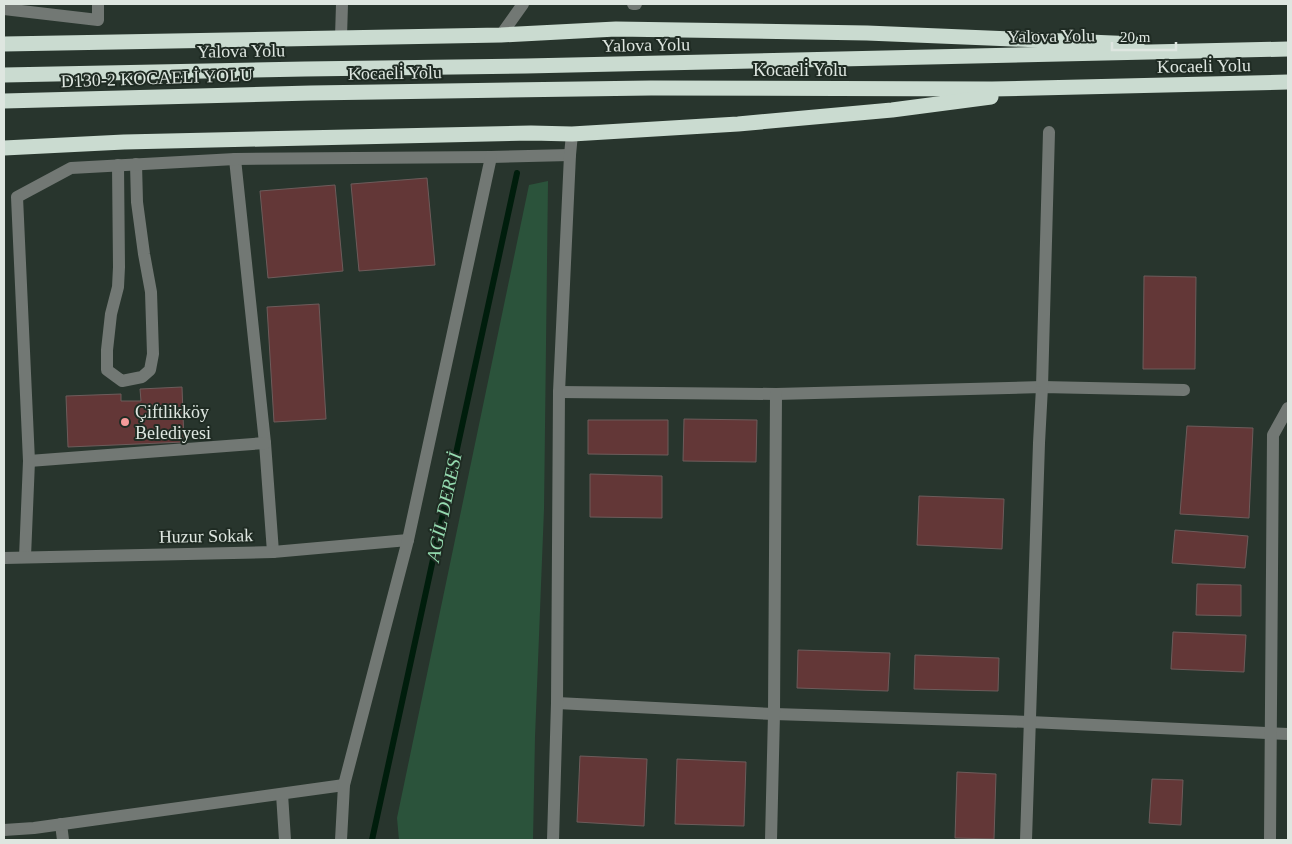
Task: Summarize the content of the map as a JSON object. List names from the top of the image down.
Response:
{
  "streets": {
    "highway": ["Yalova Yolu", "Kocaeli̇ Yolu", "D130-2 KOCAELİ YOLU"],
    "street": ["Huzur Sokak"]
  },
  "crossings": [
    ["Kocaeli̇ Yolu", "D130-2 KOCAELİ YOLU"]
  ],
  "water": ["AGİL DERESİ"],
  "places": ["Çiftlikköy Belediyesi"],
  "scale_bar": "20 m"
}
